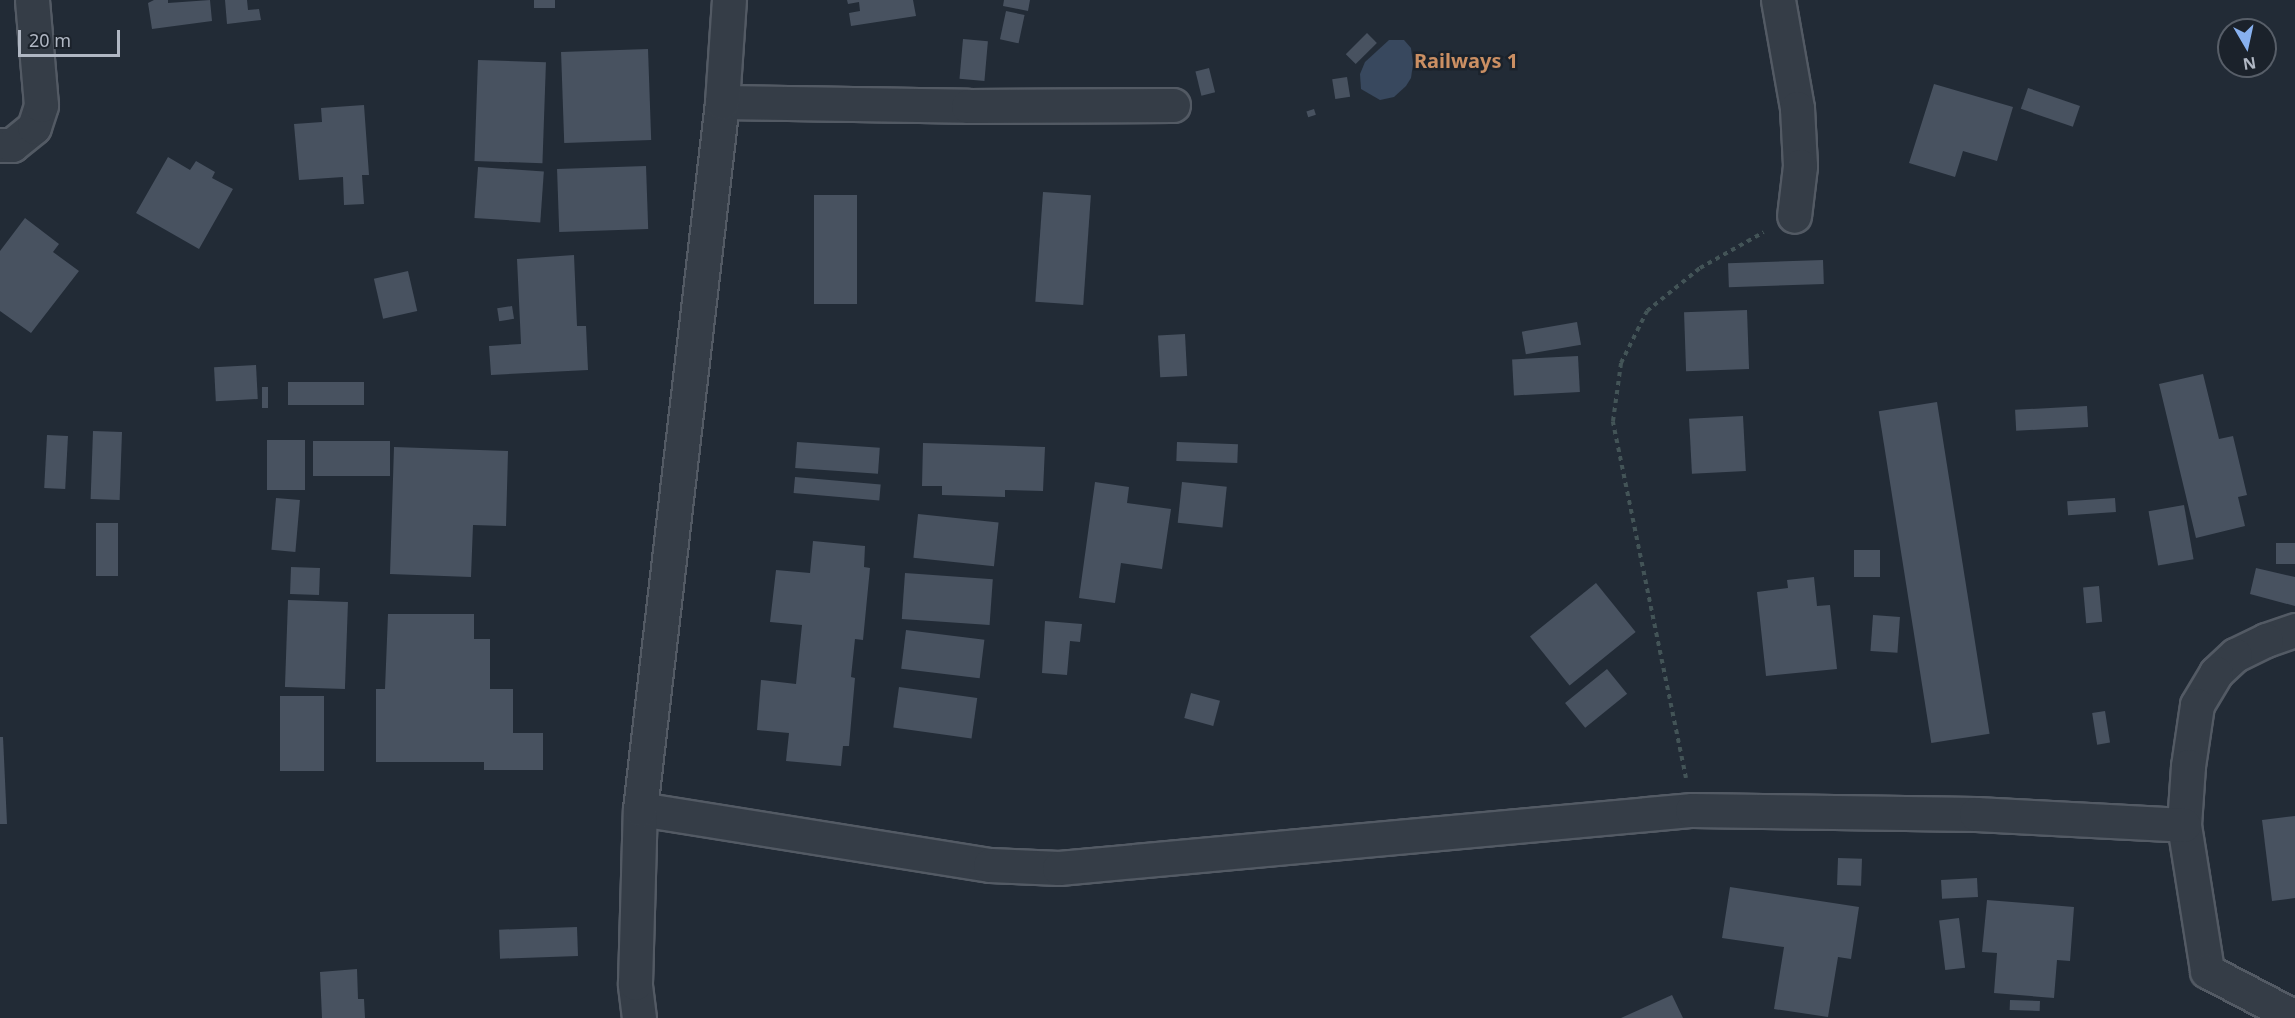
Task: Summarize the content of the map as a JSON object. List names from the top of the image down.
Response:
{
  "districts": ["Railways 1"],
  "scale_bar": "20 m",
  "north": "bottom"
}
